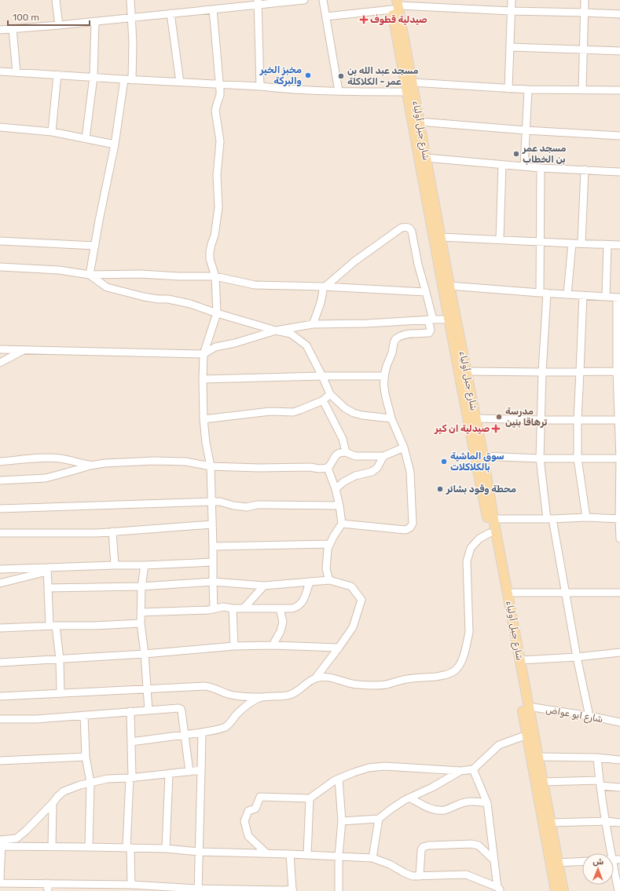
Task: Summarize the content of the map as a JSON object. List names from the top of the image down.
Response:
{
  "streets": {
    "main road": ["شارع جبل أولياء"],
    "street": ["شارع ابو عواض"]
  },
  "crossings": [
    ["شارع جبل أولياء", "شارع ابو عواض"]
  ],
  "places": {
    "health": ["صيدلية قطوف", "صيدلية ان كير"],
    "other": [
      "مخبز الخير والبركة",
      "مسجد عبد الله بن عمر - الكلاكلة",
      "مسجد عمر بن الخطاب",
      "مدرسة ترهاقا بنين",
      "سوق الماشية بالكلاكلات",
      "محطة وقود بشائر"
    ]
  },
  "scale_bar": "100 m",
  "north": "top"
}
